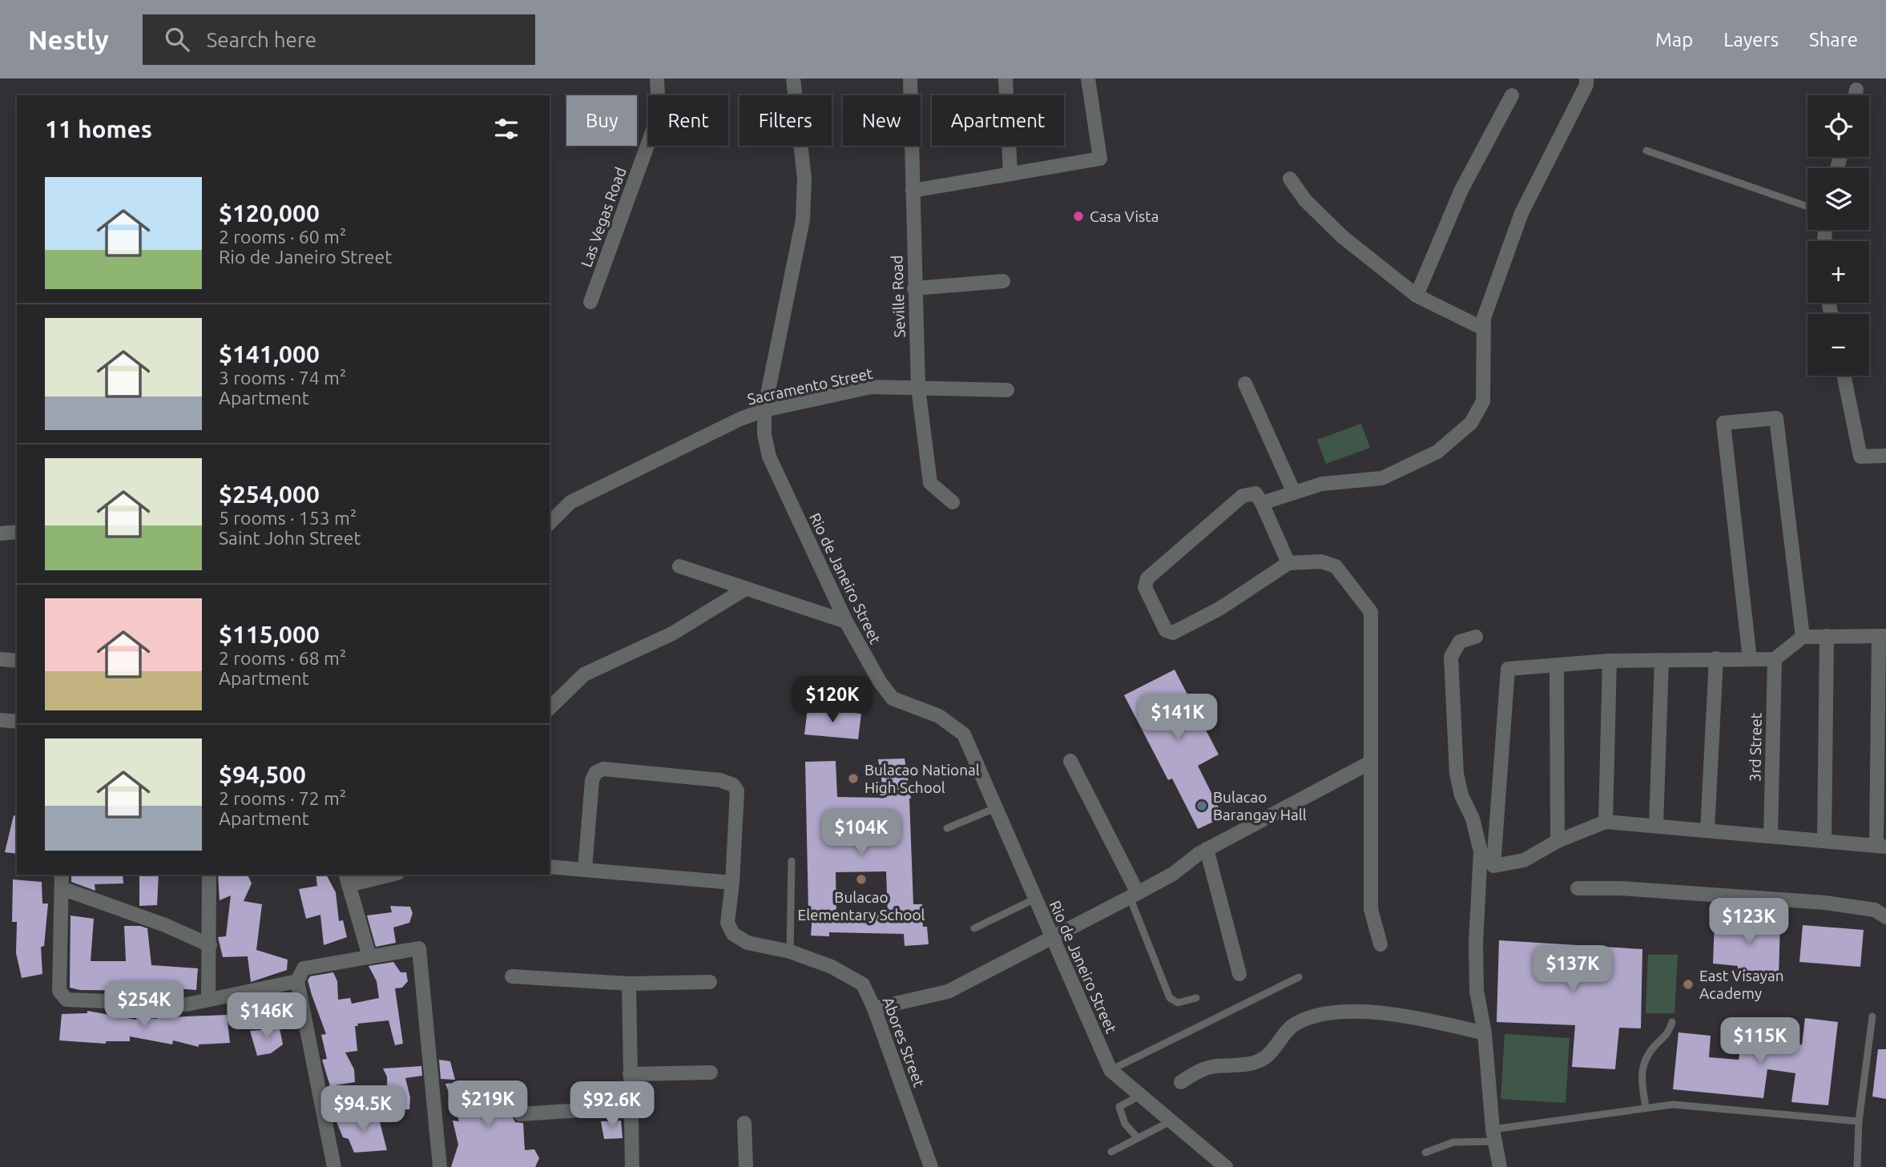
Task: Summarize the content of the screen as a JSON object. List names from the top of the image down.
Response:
{
  "streets": {
    "street": [
      "Las Vegas Road",
      "Seville Road",
      "Sacramento Street",
      "Rio de Janeiro Street",
      "3rd Street",
      "Abores Street"
    ]
  },
  "crossings": [
    ["Seville Road", "Sacramento Street"],
    ["Sacramento Street", "Rio de Janeiro Street"]
  ],
  "places": [
    "Casa Vista",
    "Bulacao National High School",
    "Bulacao Barangay Hall",
    "Bulacao Elementary School",
    "East Visayan Academy"
  ],
  "page": {
    "header": "Nestly",
    "search": "Search here",
    "nav": ["Map", "Layers", "Share"],
    "map_buttons": ["+", "−"],
    "chip": [
      "Buy",
      "Rent",
      "Filters",
      "New",
      "Apartment"
    ],
    "heading": "11 homes",
    "list": [
      {
        "name": "$120,000",
        "note": "2 rooms · 60 m² · Rio de Janeiro Street"
      },
      {
        "name": "$141,000",
        "note": "3 rooms · 74 m² · Apartment"
      },
      {
        "name": "$254,000",
        "note": "5 rooms · 153 m² · Saint John Street"
      },
      {
        "name": "$115,000",
        "note": "2 rooms · 68 m² · Apartment"
      },
      {
        "name": "$94,500",
        "note": "2 rooms · 72 m² · Apartment"
      }
    ],
    "price": [
      "$120K",
      "$141K",
      "$104K",
      "$123K",
      "$137K",
      "$254K",
      "$146K",
      "$115K",
      "$219K",
      "$92.6K",
      "$94.5K"
    ]
  }
}
